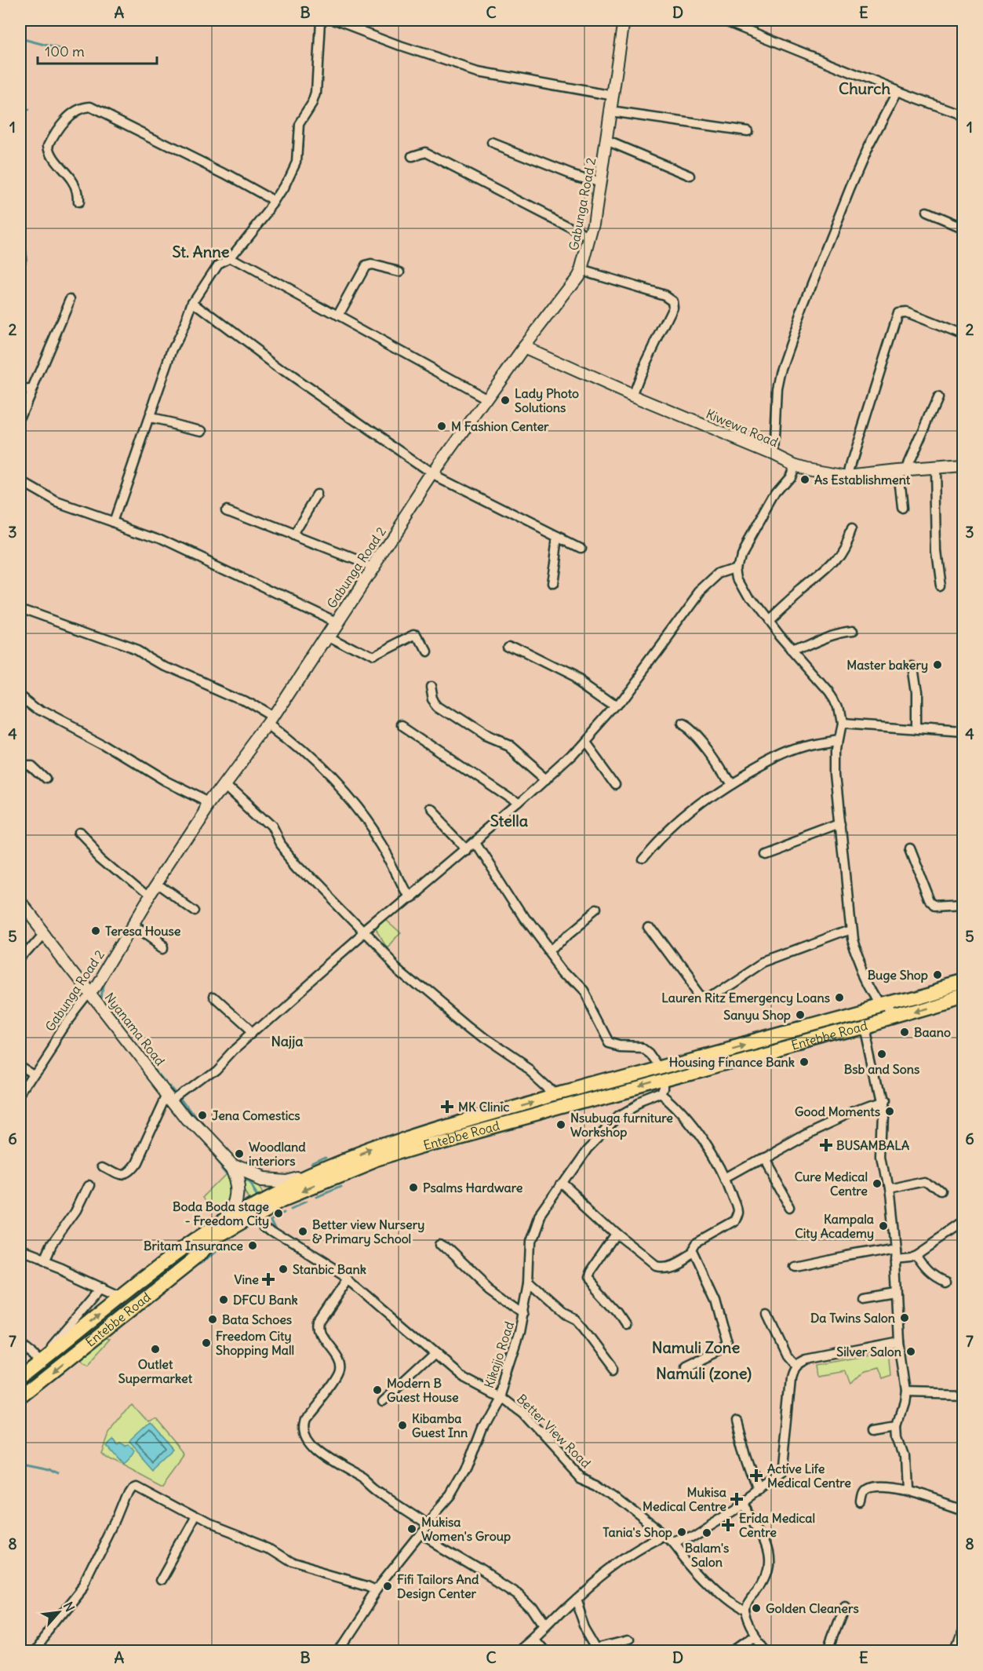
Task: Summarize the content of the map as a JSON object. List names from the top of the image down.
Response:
{
  "streets": {
    "main road": ["Entebbe Road"],
    "street": [
      "Gabunga Road 2",
      "Kiwewa Road",
      "Nyanama Road",
      "Kikajjo Road",
      "Better View Road"
    ]
  },
  "crossings": [
    ["Gabunga Road 2", "Kiwewa Road"],
    ["Gabunga Road 2", "Nyanama Road"],
    ["Nyanama Road", "Entebbe Road"],
    ["Entebbe Road", "Better View Road"],
    ["Kikajjo Road", "Better View Road"]
  ],
  "districts": [
    "Church",
    "St. Anne",
    "Stella",
    "Najja",
    "Namuli Zone",
    "Namuli (zone)"
  ],
  "places": {
    "other": [
      "Lady Photo Solutions",
      "M Fashion Center",
      "As Establishment",
      "Master bakery",
      "Teresa House",
      "Buge Shop",
      "Lauren Ritz Emergency Loans",
      "Sanyu Shop",
      "Baano",
      "Bsb and Sons",
      "Housing Finance Bank",
      "Good Moments",
      "Jena Comestics",
      "Nsubuga furniture Workshop",
      "Woodland interiors",
      "Cure Medical Centre",
      "Psalms Hardware",
      "Boda Boda stage - Freedom City",
      "Kampala City Academy",
      "Better view Nursery & Primary School",
      "Britam Insurance",
      "Stanbic Bank",
      "DFCU Bank",
      "Da Twins Salon",
      "Bata Schoes",
      "Freedom City Shopping Mall",
      "Outlet Supermarket",
      "Silver Salon",
      "Modern B Guest House",
      "Kibamba Guest Inn",
      "Mukisa Women's Group",
      "Tania's Shop",
      "Balam's Salon",
      "Fifi Tailors And Design Center",
      "Golden Cleaners"
    ],
    "health": [
      "MK Clinic",
      "BUSAMBALA",
      "Vine",
      "Active Life Medical Centre",
      "Mukisa Medical Centre",
      "Erida Medical Centre"
    ]
  },
  "scale_bar": "100 m",
  "north": "top right",
  "grid": {
    "columns": [
      "A",
      "B",
      "C",
      "D",
      "E"
    ],
    "rows": [
      "1",
      "2",
      "3",
      "4",
      "5",
      "6",
      "7",
      "8"
    ]
  }
}
